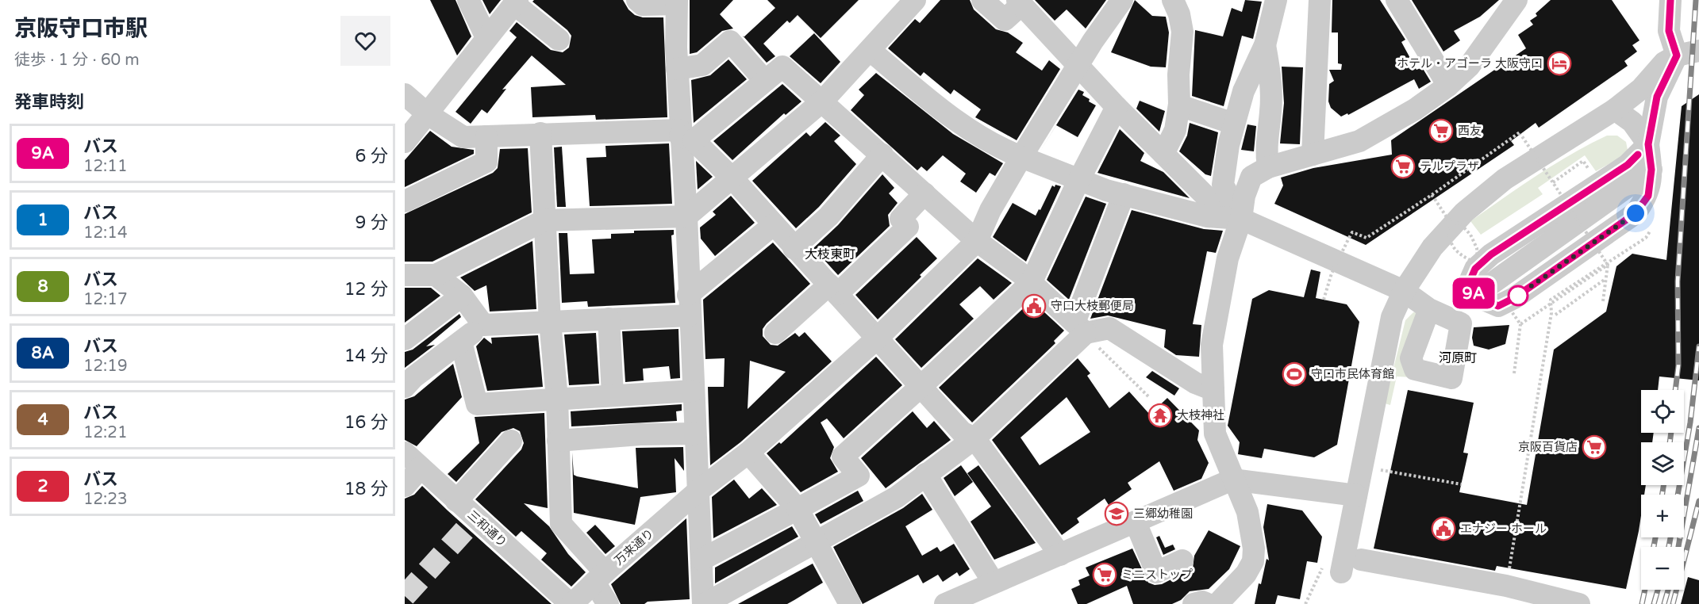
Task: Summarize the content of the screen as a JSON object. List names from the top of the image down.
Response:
{
  "streets": {
    "street": ["三和通り", "万来通り"]
  },
  "crossings": [
    ["三和通り", "万来通り"]
  ],
  "districts": ["大枝東町", "河原町"],
  "places": {
    "hotel": ["ホテル・アゴーラ 大阪守口"],
    "supermarket": [
      "西友",
      "テルプラザ",
      "京阪百貨店",
      "ミニストップ"
    ],
    "public building": ["守口大枝郵便局", "エナジー ホール"],
    "sports": ["守口市民体育館"],
    "temple": ["大枝神社"],
    "school or university": ["三郷幼稚園"]
  },
  "lines": ["bus line 9A"],
  "page": {
    "heading": [
      ["京阪守口市駅", "徒歩 · 1 分 · 60 m"],
      "発車時刻"
    ],
    "on_map": "9A",
    "list": [
      {
        "mark": "9A",
        "name": "バス",
        "note": "12:11",
        "value": "6 分"
      },
      {
        "mark": "1",
        "name": "バス",
        "note": "12:14",
        "value": "9 分"
      },
      {
        "mark": "8",
        "name": "バス",
        "note": "12:17",
        "value": "12 分"
      },
      {
        "mark": "8A",
        "name": "バス",
        "note": "12:19",
        "value": "14 分"
      },
      {
        "mark": "4",
        "name": "バス",
        "note": "12:21",
        "value": "16 分"
      },
      {
        "mark": "2",
        "name": "バス",
        "note": "12:23",
        "value": "18 分"
      }
    ],
    "map_buttons": ["+", "−"]
  }
}
